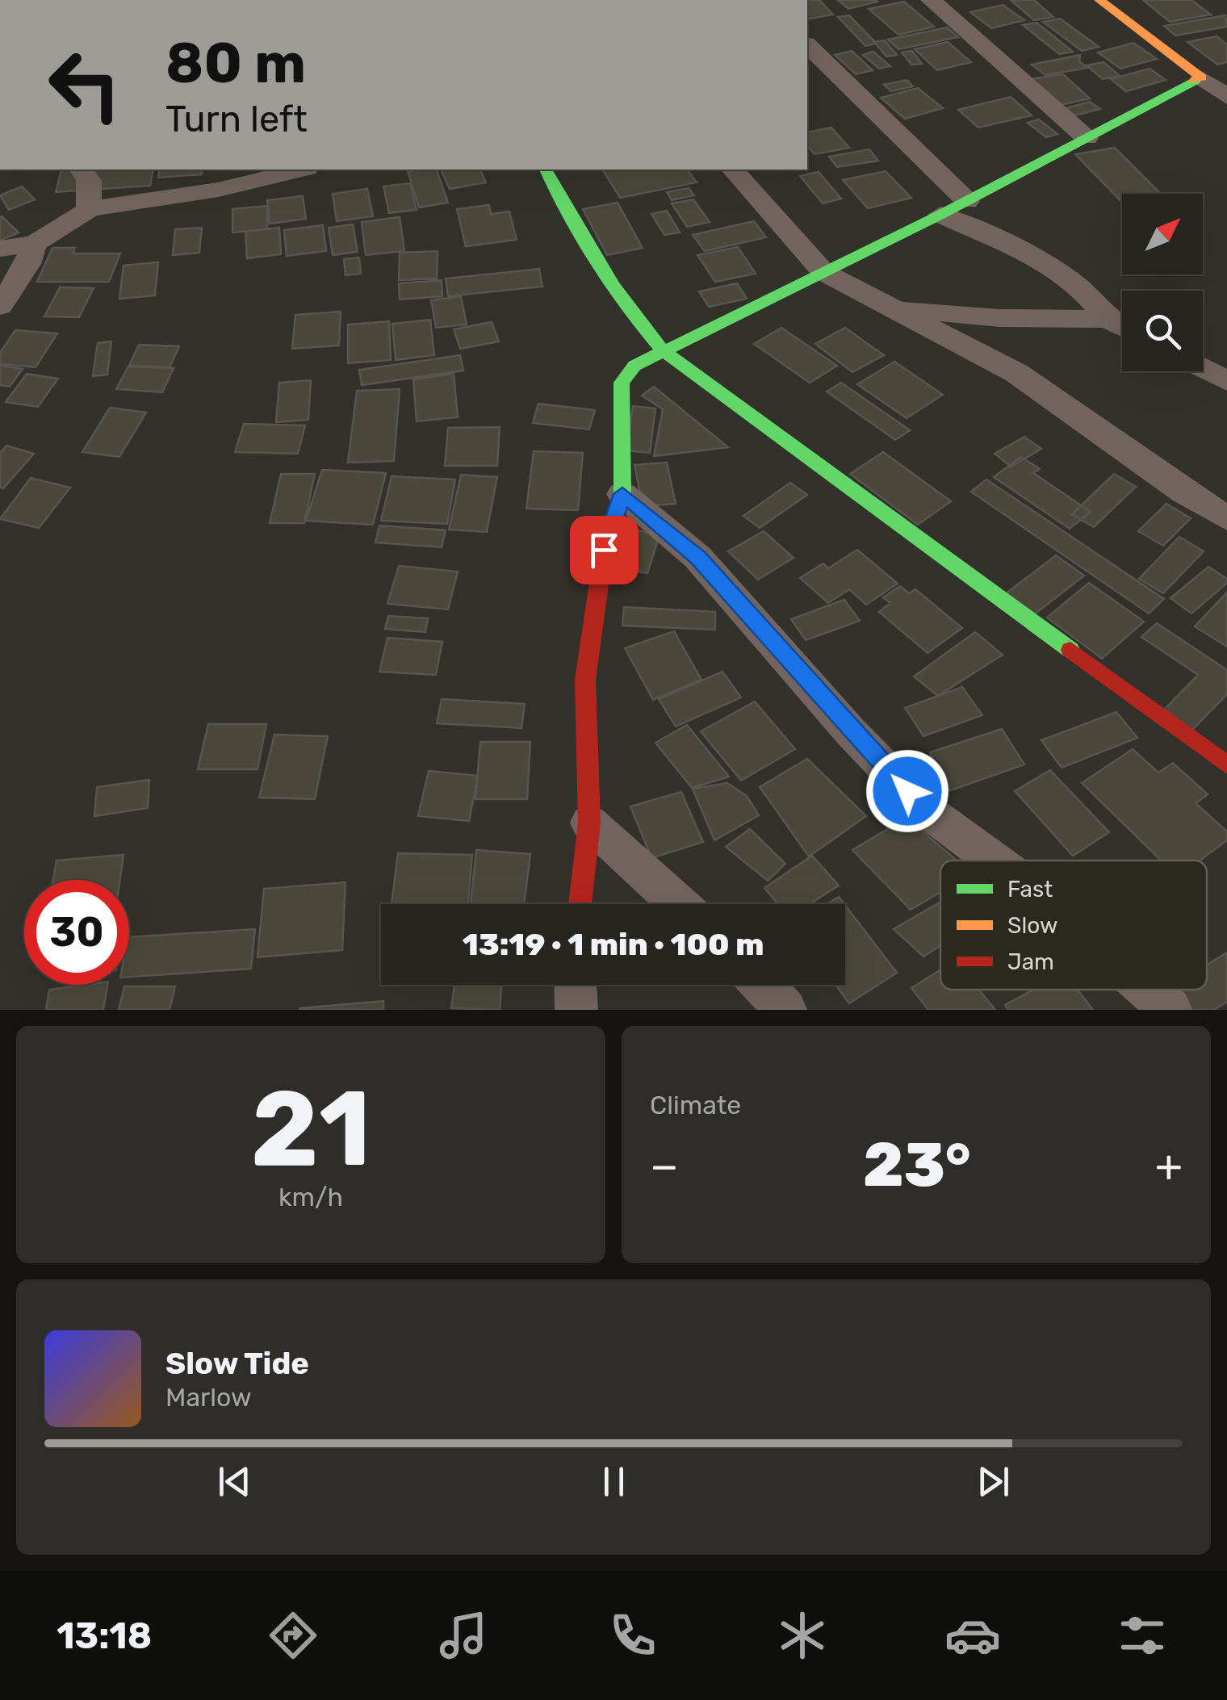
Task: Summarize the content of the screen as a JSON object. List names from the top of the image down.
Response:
{
  "legend": ["Fast", "Slow", "Jam"],
  "north": "top right",
  "page": {
    "turn": ["80 m", "Turn left"],
    "limit": "30",
    "trip": "13:19 · 1 min · 100 m",
    "tile": [
      ["21", "km/h"],
      "Climate"
    ],
    "heat": ["−", "23°", "+"],
    "song": ["Slow Tide", "Marlow"],
    "tabs": "13:18"
  }
}
